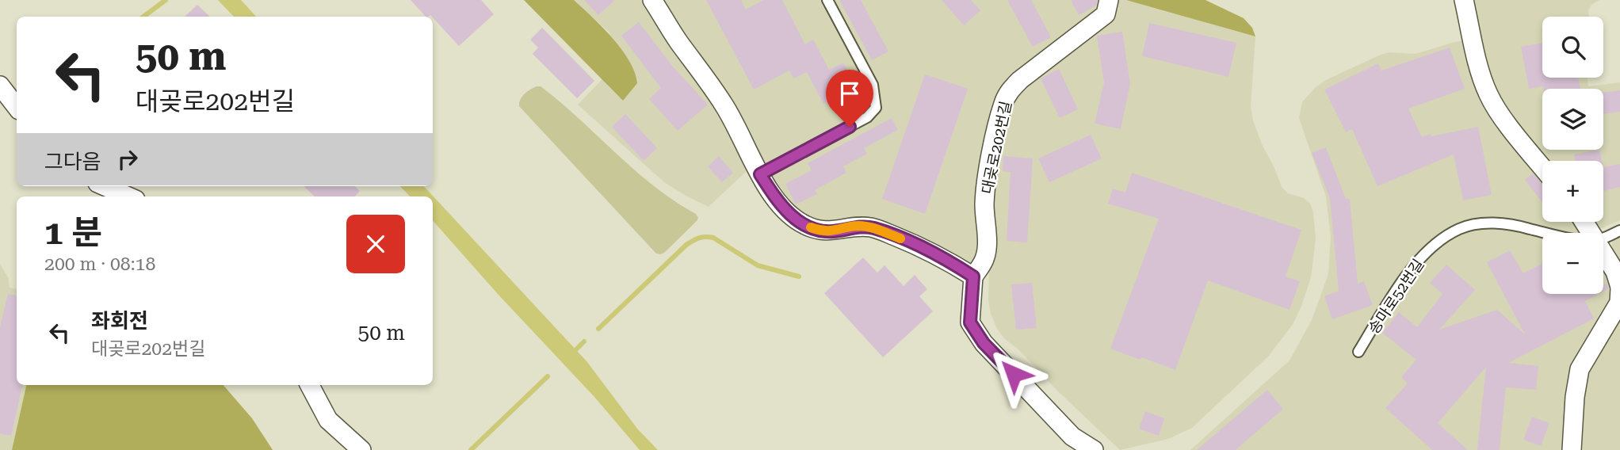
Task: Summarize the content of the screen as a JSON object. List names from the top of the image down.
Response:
{
  "streets": {
    "street": ["대곶로202번길"],
    "lane": ["송마로52번길"]
  },
  "page": {
    "map_buttons": ["+", "−"],
    "turn": ["50 m", "대곶로202번길"],
    "then": "그다음",
    "heading": ["1 분", "200 m · 08:18"],
    "list": [
      {
        "name": "좌회전",
        "note": "대곶로202번길",
        "value": "50 m"
      }
    ]
  }
}
